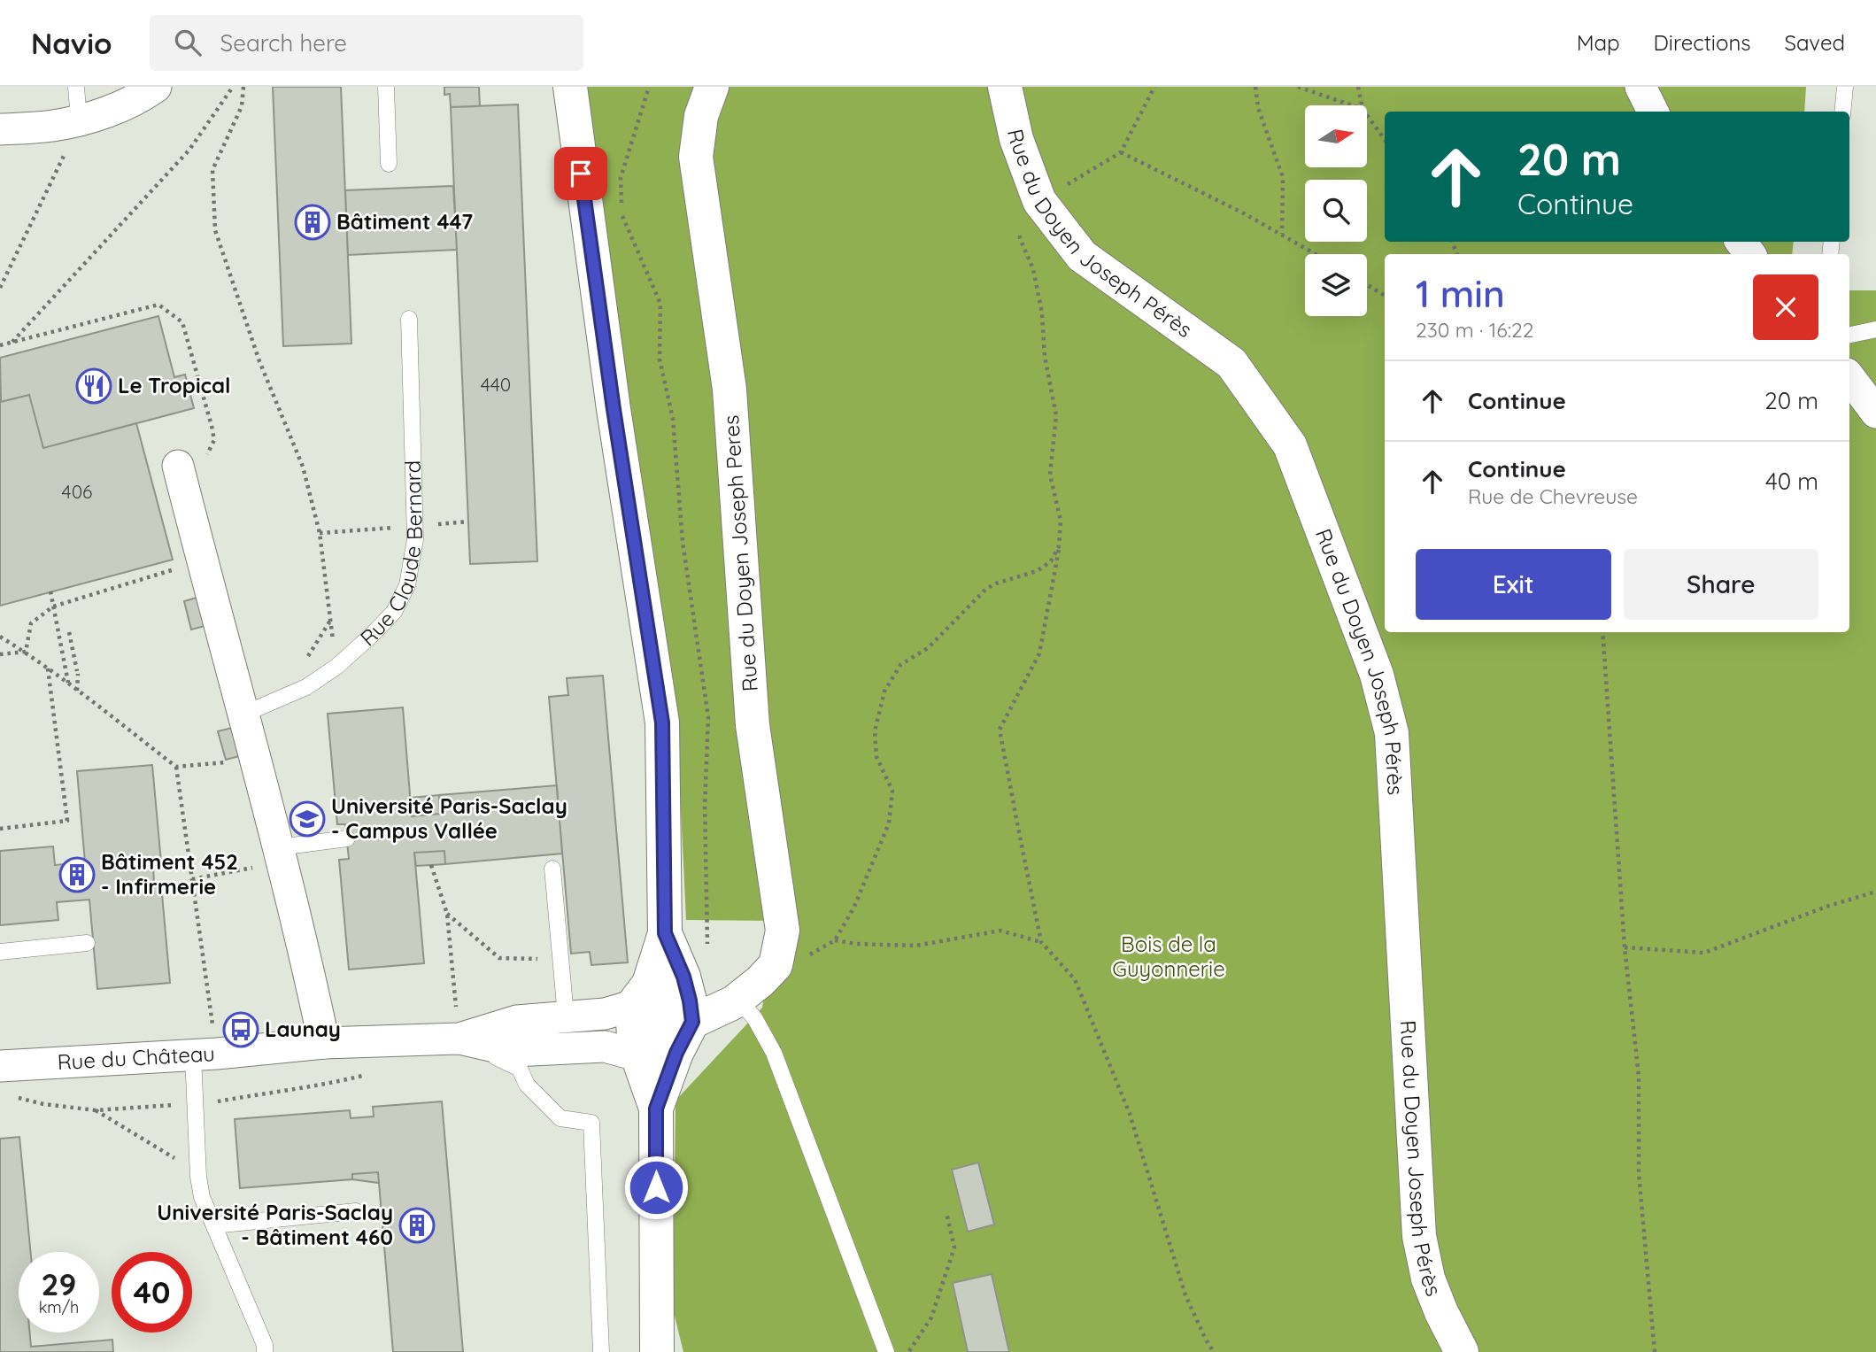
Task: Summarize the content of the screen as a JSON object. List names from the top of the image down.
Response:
{
  "streets": {
    "street": ["Rue du Doyen Joseph Pérès", "Rue du Doyen Joseph Peres", "Rue du Château"],
    "lane": ["Rue Claude Bernard"]
  },
  "parks": ["Bois de la Guyonnerie"],
  "places": {
    "building": ["Bâtiment 447", "Bâtiment 452 - Infirmerie", "Université Paris-Saclay - Bâtiment 460"],
    "restaurant": ["Le Tropical"],
    "school or university": ["Université Paris-Saclay - Campus Vallée"],
    "bus stop": ["Launay"]
  },
  "house_numbers": ["440", "406"],
  "north": "right",
  "page": {
    "header": "Navio",
    "search": "Search here",
    "nav": ["Map", "Directions", "Saved"],
    "turn": ["20 m", "Continue"],
    "heading": ["1 min", "230 m · 16:22"],
    "list": [
      {
        "name": "Continue",
        "value": "20 m"
      },
      {
        "name": "Continue",
        "note": "Rue de Chevreuse",
        "value": "40 m"
      }
    ],
    "buttons": ["Exit", "Share"],
    "speed": "29 km/h",
    "limit": "40"
  }
}
